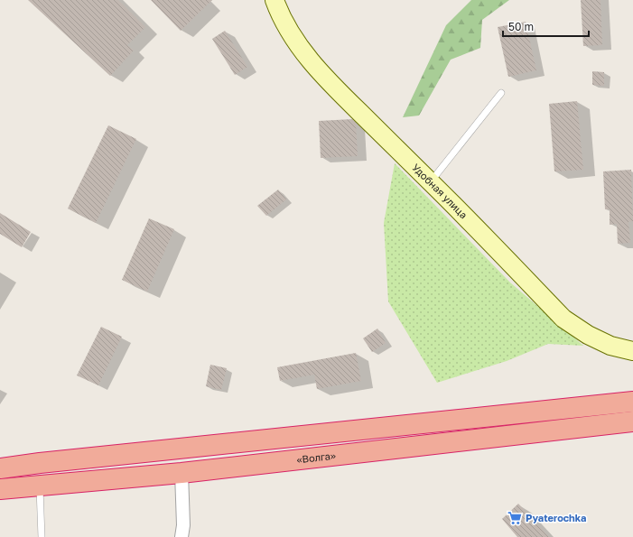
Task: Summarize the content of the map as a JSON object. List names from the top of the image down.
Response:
{
  "streets": {
    "highway": ["«Волга»"],
    "main road": ["Удобная улица"]
  },
  "places": {
    "supermarket": ["Pyaterochka"]
  },
  "scale_bar": "50 m"
}
